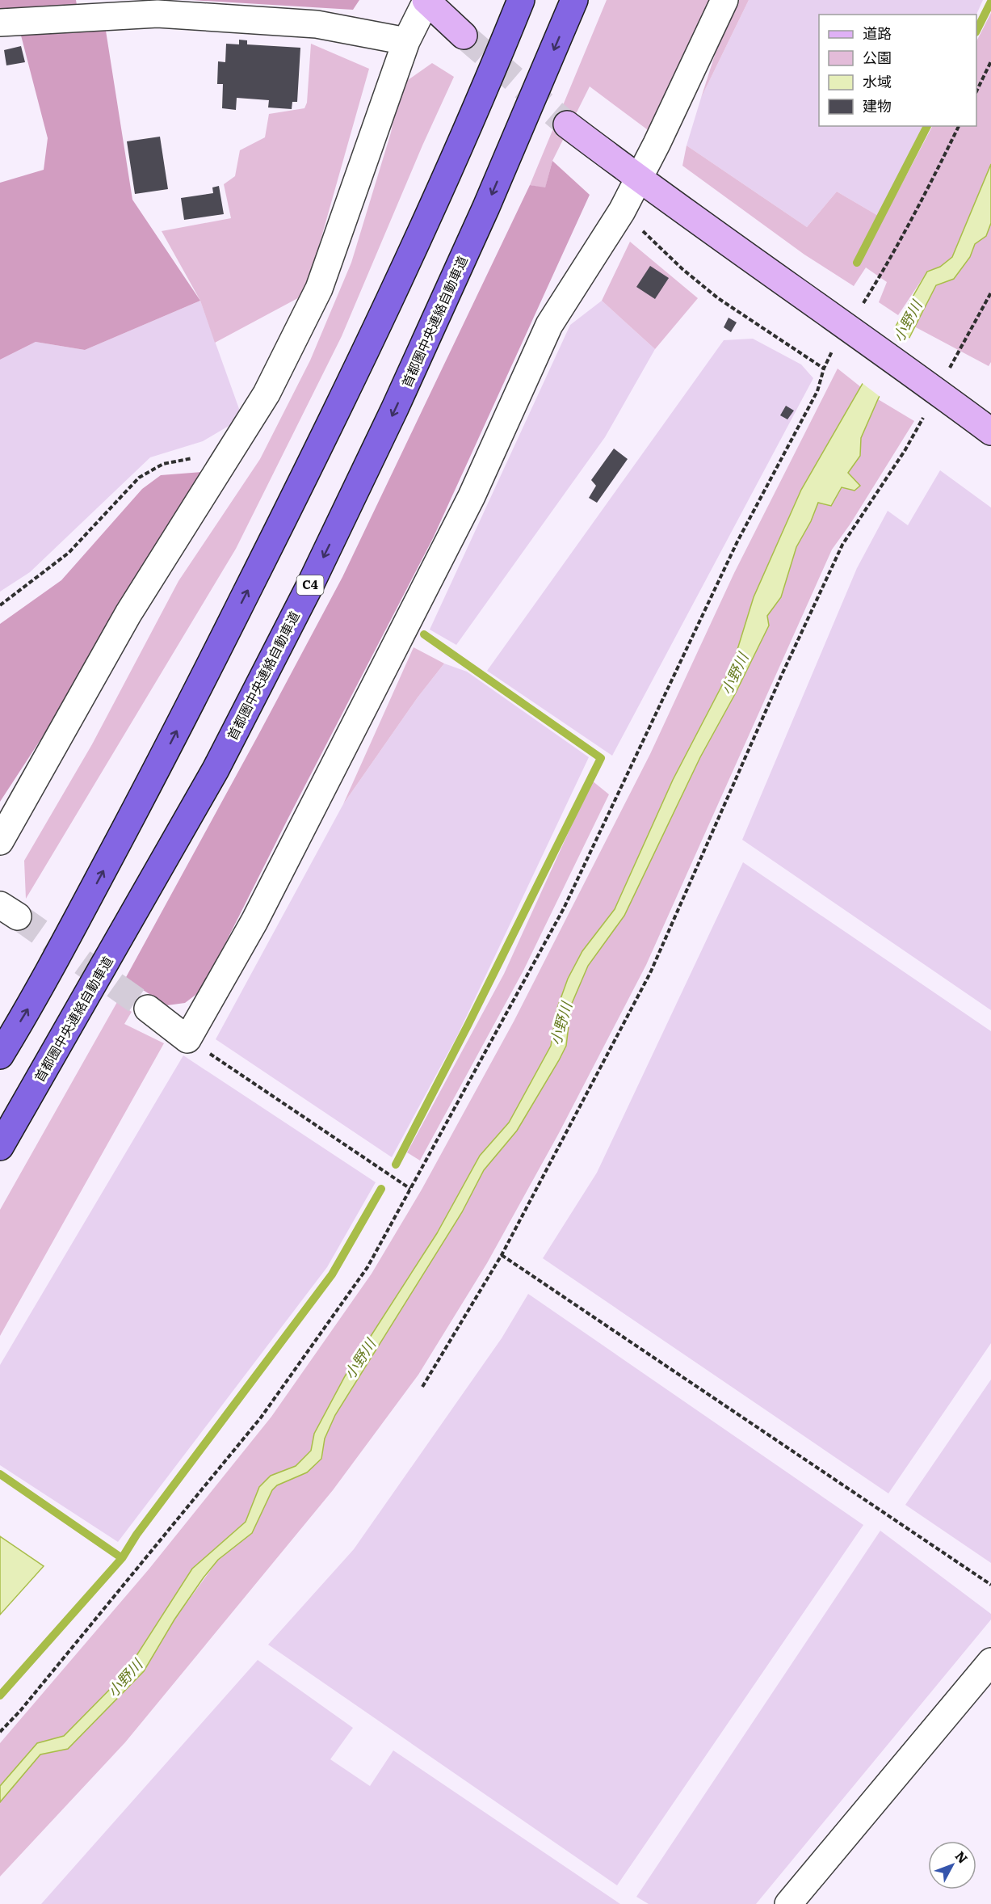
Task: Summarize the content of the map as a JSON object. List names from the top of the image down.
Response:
{
  "streets": {
    "highway": ["首都圏中央連絡自動車道", "C4"]
  },
  "water": ["小野川"],
  "legend": [
    "道路",
    "公園",
    "水域",
    "建物"
  ],
  "north": "top right"
}
